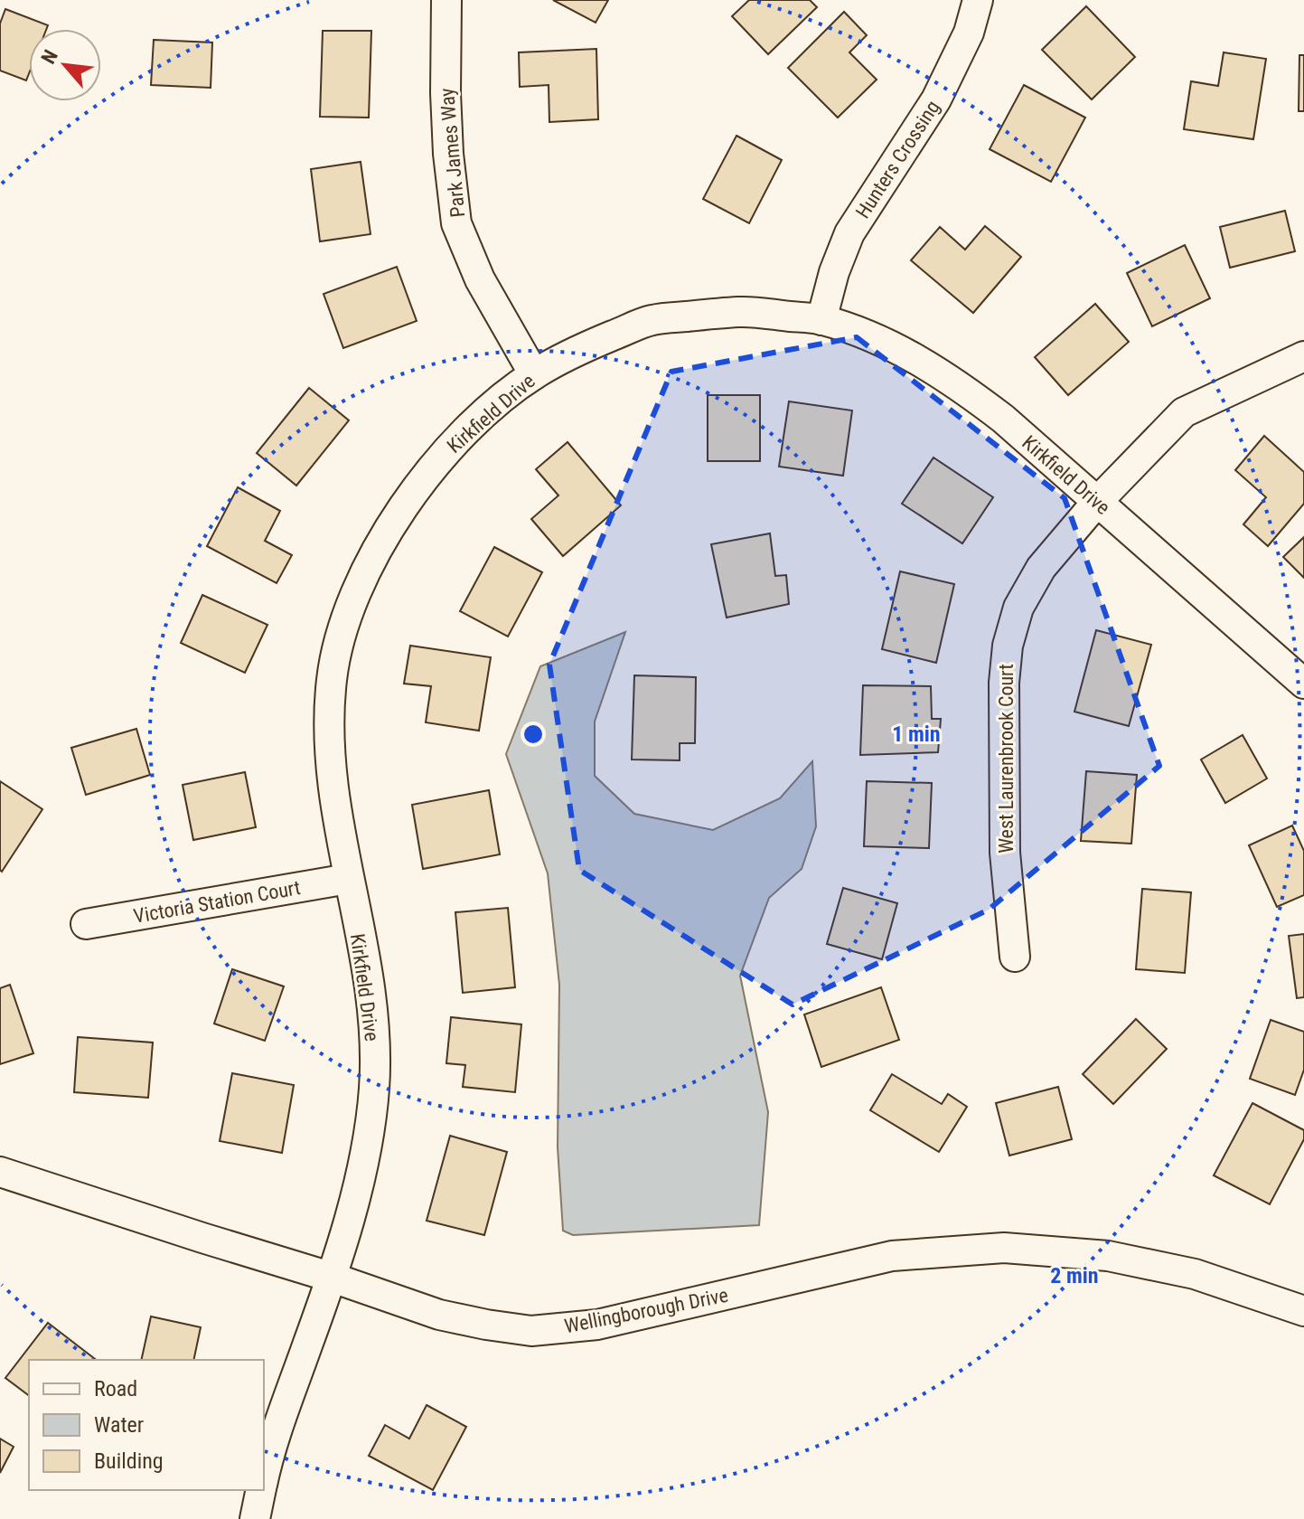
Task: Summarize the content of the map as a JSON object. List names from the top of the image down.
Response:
{
  "streets": {
    "street": [
      "Park James Way",
      "Hunters Crossing",
      "Kirkfield Drive",
      "West Laurenbrook Court",
      "Victoria Station Court",
      "Wellingborough Drive"
    ]
  },
  "crossings": [
    ["Park James Way", "Kirkfield Drive"],
    ["Hunters Crossing", "Kirkfield Drive"],
    ["Kirkfield Drive", "West Laurenbrook Court"],
    ["Kirkfield Drive", "Victoria Station Court"],
    ["Kirkfield Drive", "Wellingborough Drive"]
  ],
  "legend": ["Road", "Water", "Building"],
  "north": "top left",
  "rings": ["1 min", "2 min"]
}
